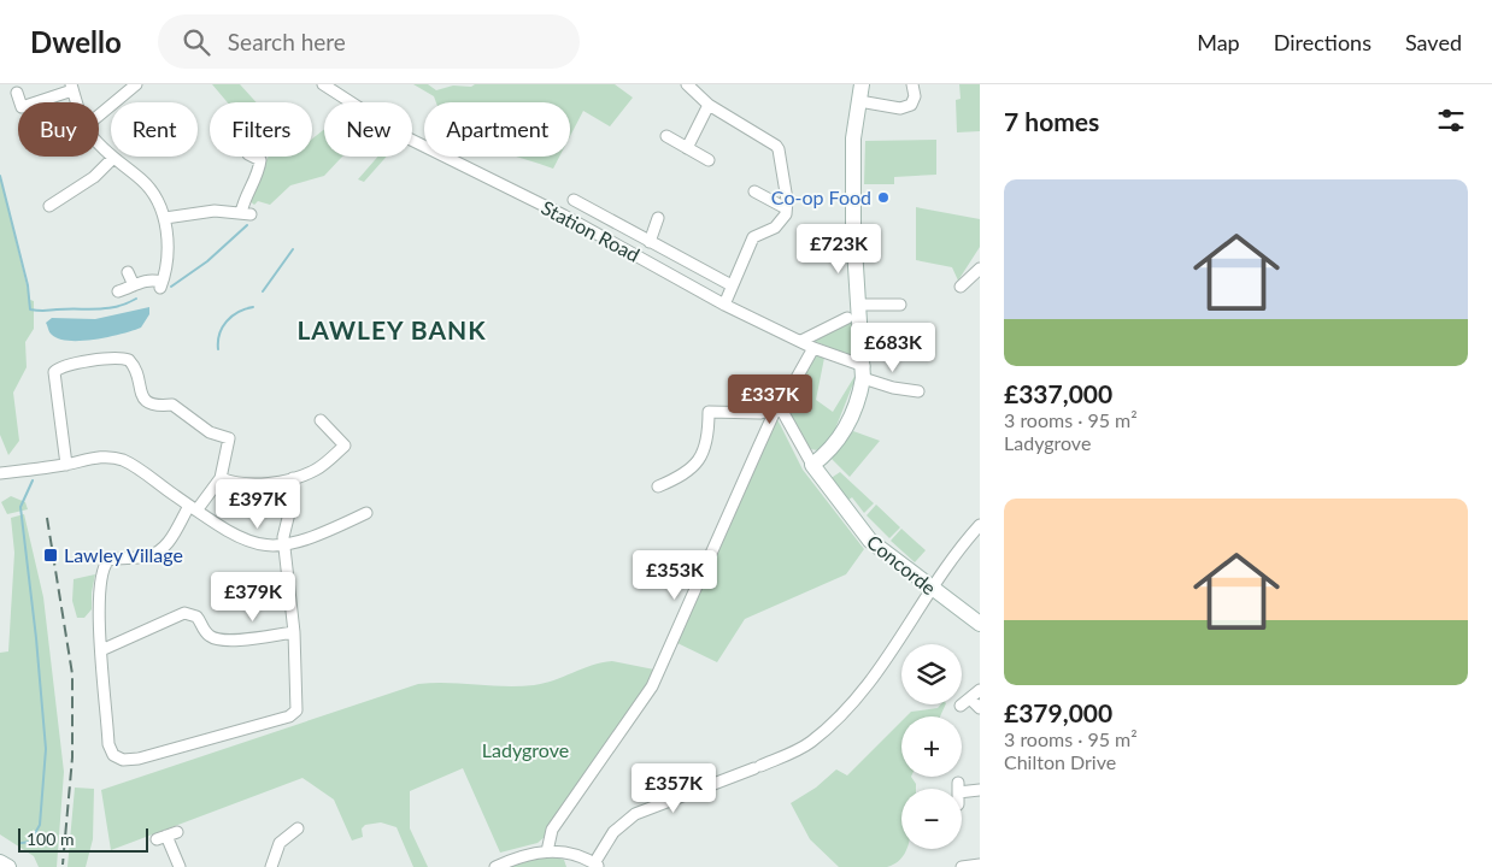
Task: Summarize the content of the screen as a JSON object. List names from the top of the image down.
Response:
{
  "streets": {
    "street": ["Station Road", "Concorde"]
  },
  "districts": ["LAWLEY BANK"],
  "parks": ["Ladygrove"],
  "places": {
    "other": ["Co-op Food"],
    "transit": ["Lawley Village"]
  },
  "scale_bar": "100 m",
  "page": {
    "header": "Dwello",
    "search": "Search here",
    "nav": ["Map", "Directions", "Saved"],
    "heading": "7 homes",
    "chip": [
      "Buy",
      "Rent",
      "Filters",
      "New",
      "Apartment"
    ],
    "list": [
      {
        "name": "£337,000",
        "note": "3 rooms · 95 m² · Ladygrove"
      },
      {
        "name": "£379,000",
        "note": "3 rooms · 95 m² · Chilton Drive"
      }
    ],
    "price": [
      "£723K",
      "£683K",
      "£337K",
      "£397K",
      "£353K",
      "£379K",
      "£357K"
    ],
    "map_buttons": ["+", "−"],
    "scale": "100 m"
  }
}
